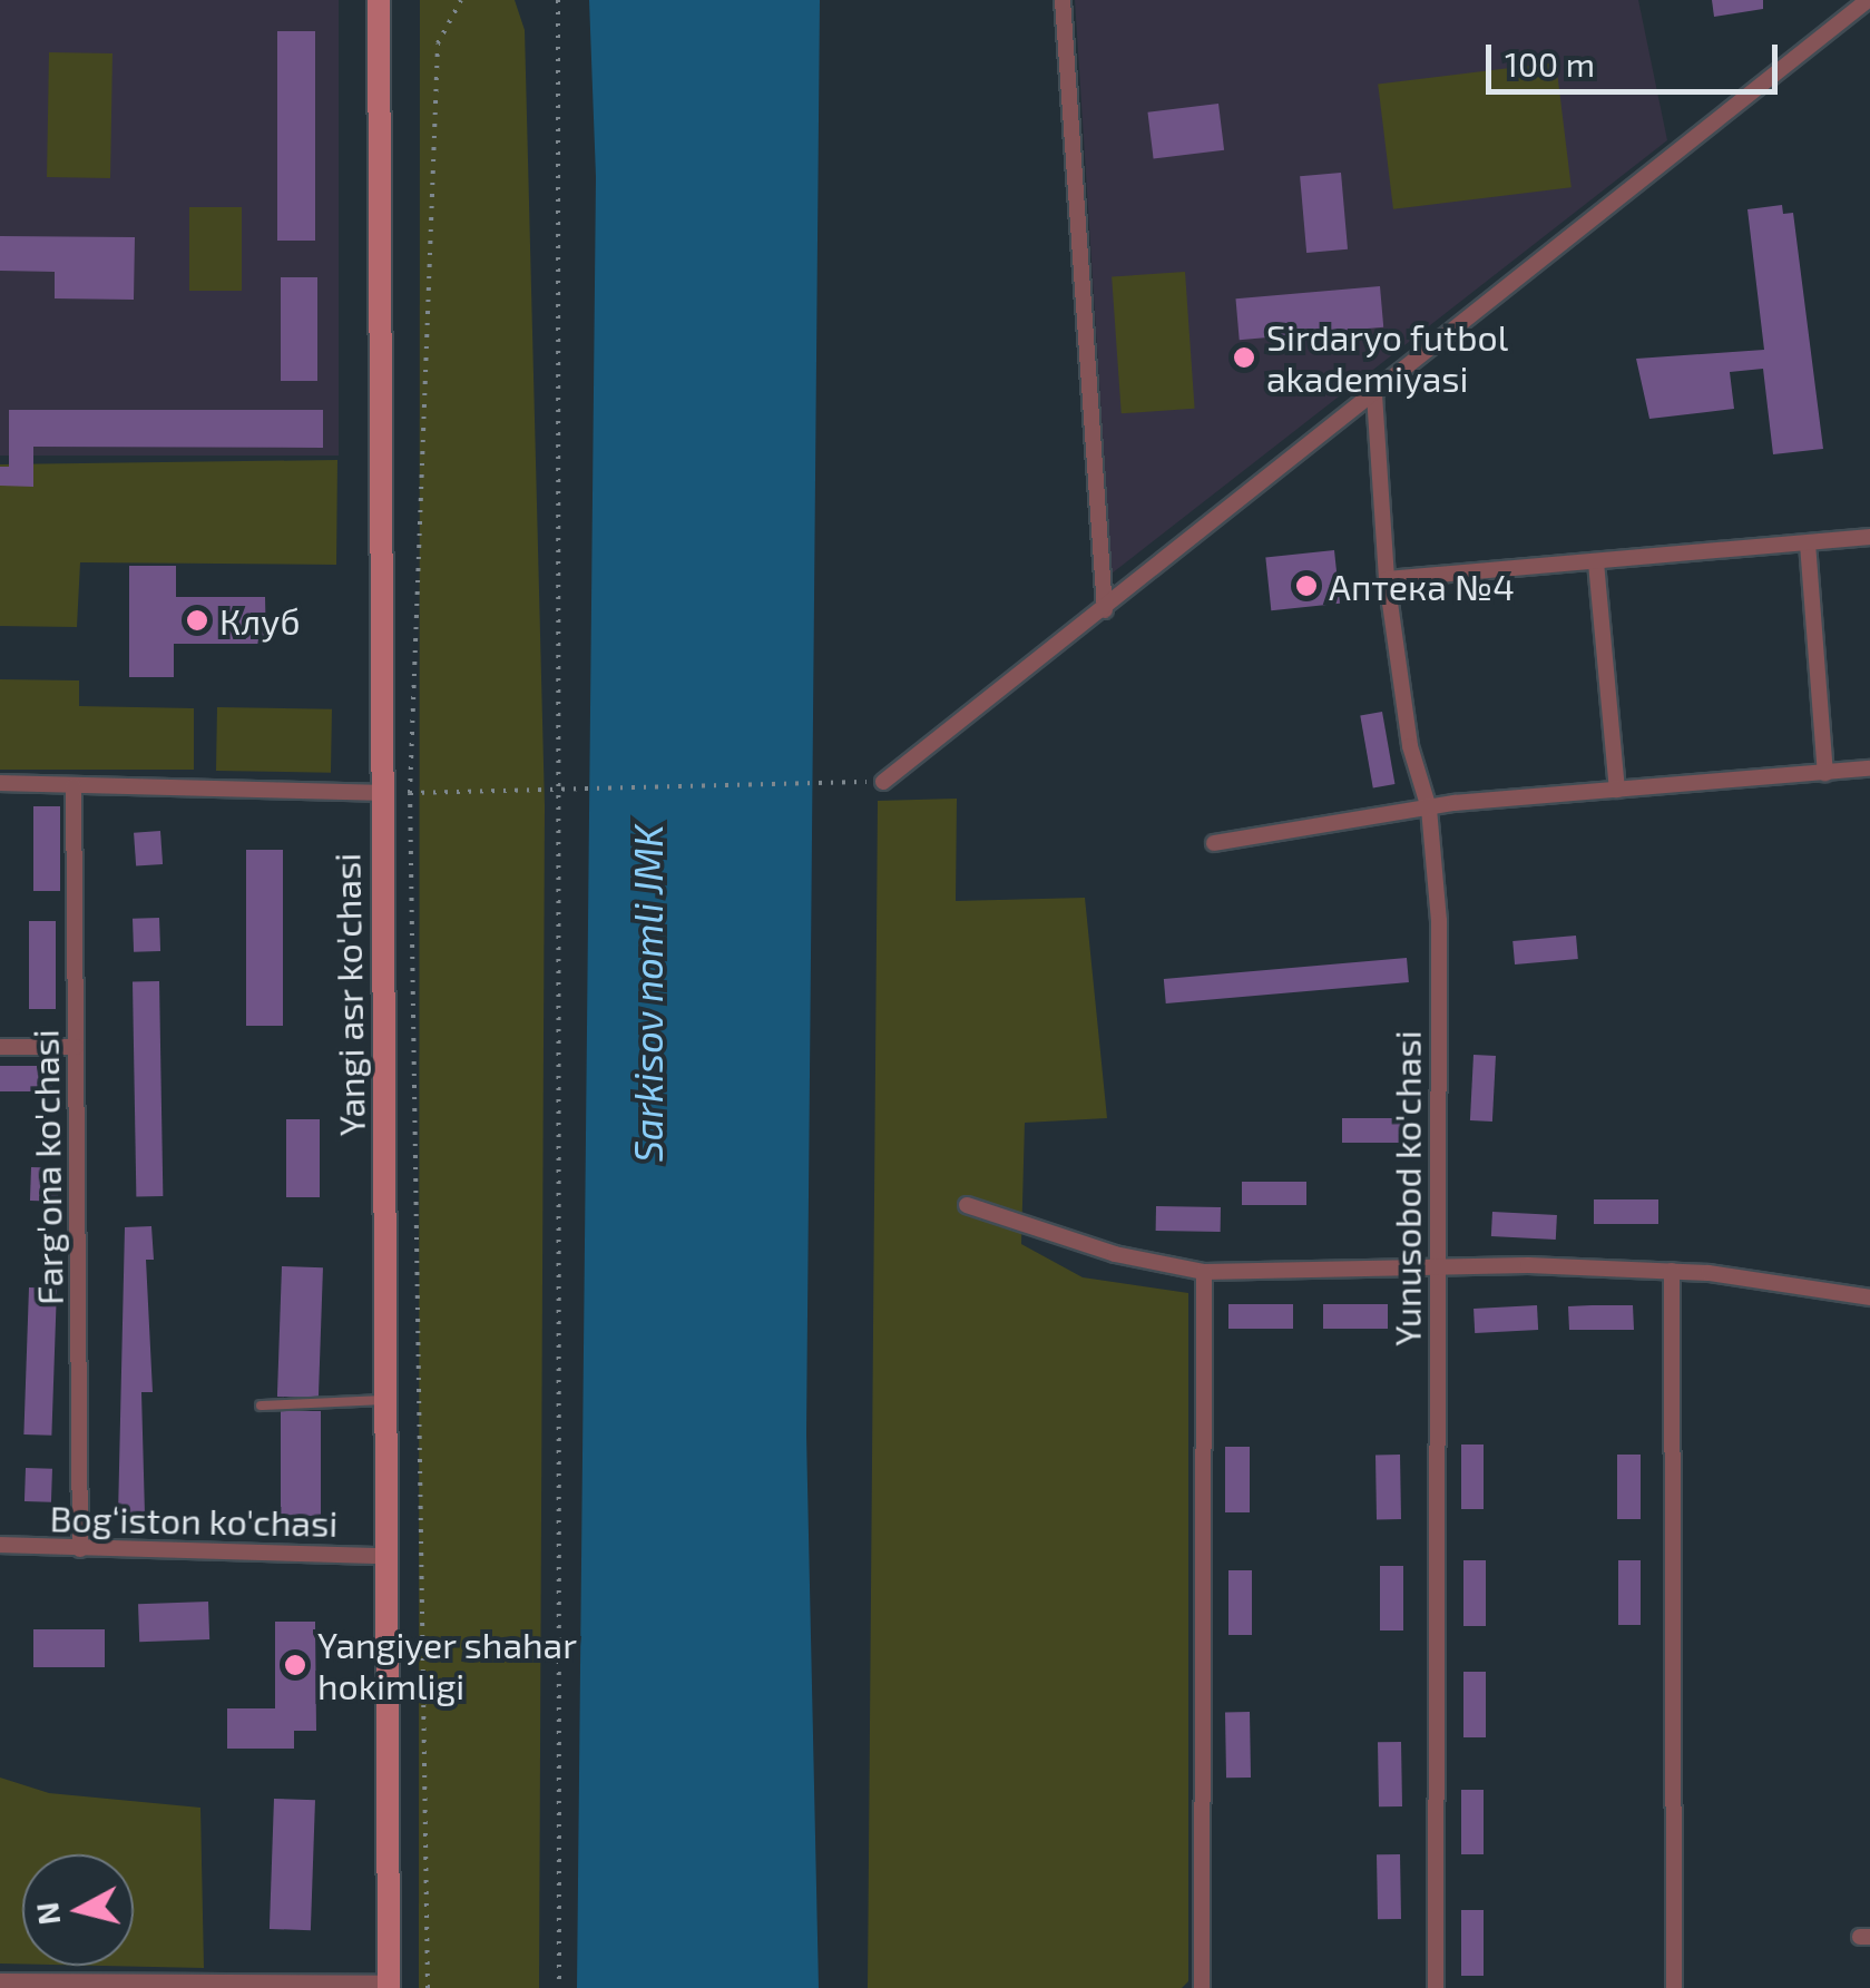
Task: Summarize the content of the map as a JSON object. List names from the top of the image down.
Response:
{
  "streets": {
    "street": [
      "Yangi asr ko'chasi",
      "Farg'ona ko'chasi",
      "Yunusobod ko'chasi",
      "Bog‘iston ko'chasi"
    ]
  },
  "crossings": [
    ["Yangi asr ko'chasi", "Bog‘iston ko'chasi"],
    ["Farg'ona ko'chasi", "Bog‘iston ko'chasi"]
  ],
  "water": ["Sarkisov nomli JMK"],
  "places": [
    "Sirdaryo futbol akademiyasi",
    "Аптека №4",
    "Клуб",
    "Yangiyer shahar hokimligi"
  ],
  "scale_bar": "100 m",
  "north": "left"
}
